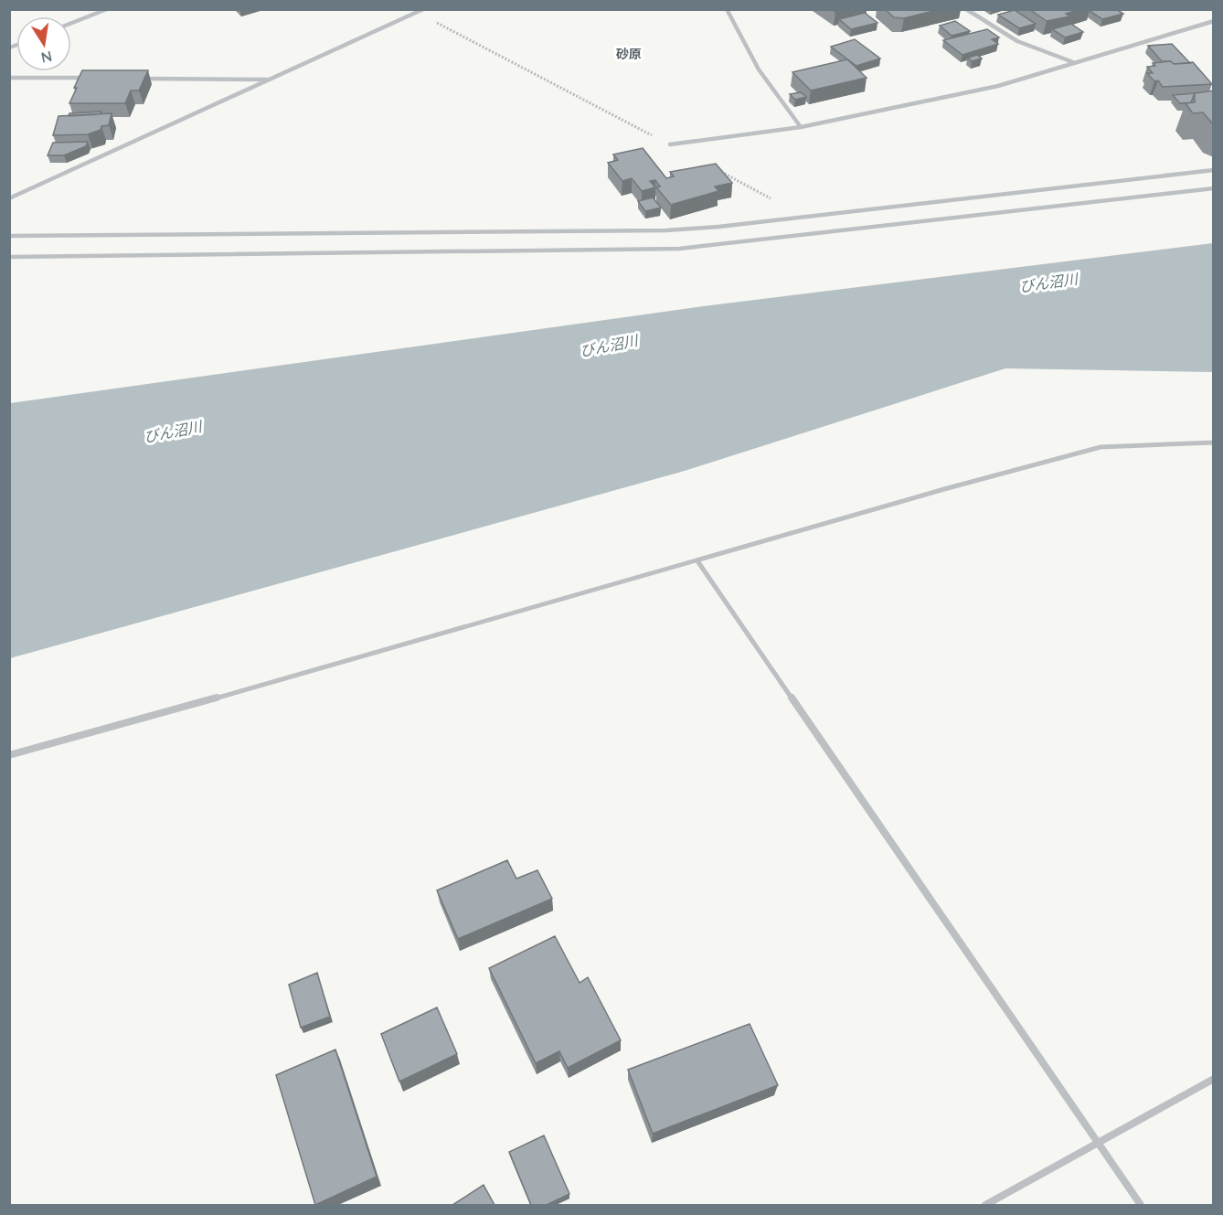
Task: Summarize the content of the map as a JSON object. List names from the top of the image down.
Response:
{
  "districts": ["砂原"],
  "water": ["びん沼川"],
  "north": "bottom"
}
